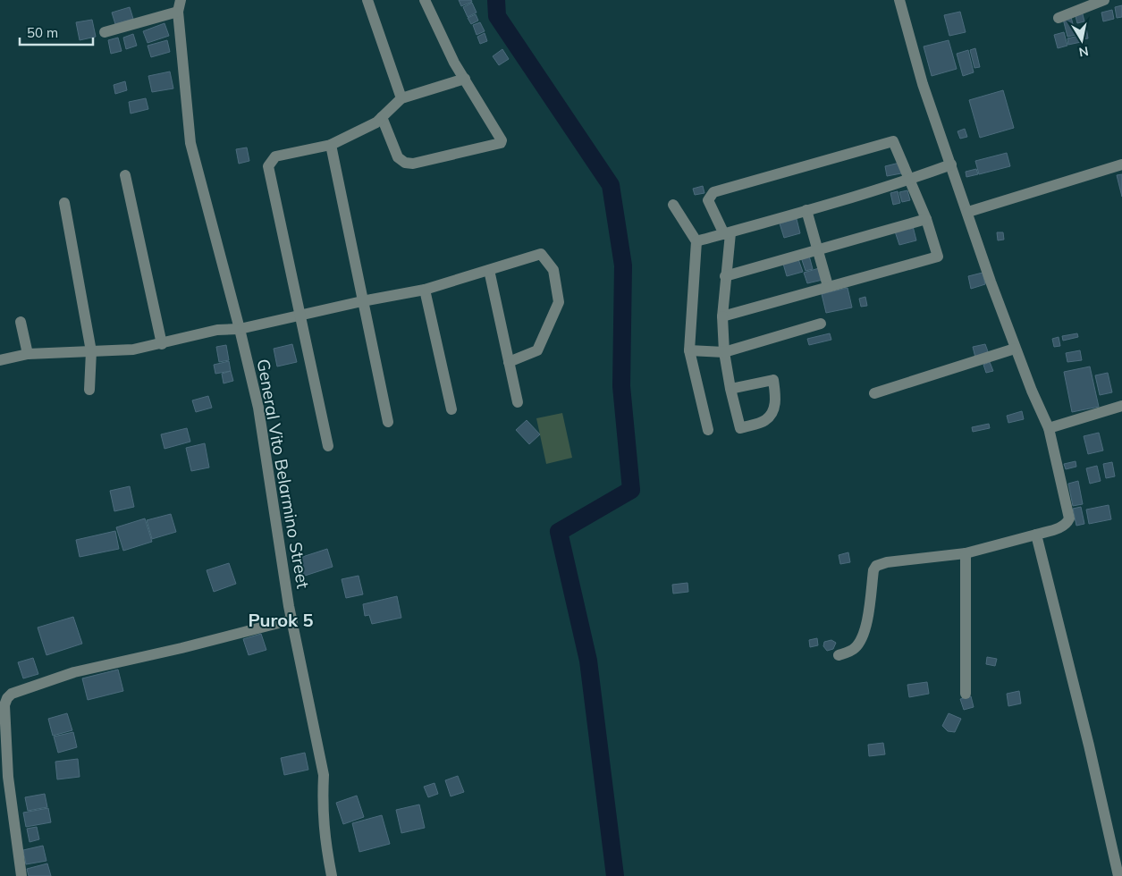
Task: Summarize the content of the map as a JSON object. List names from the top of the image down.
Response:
{
  "streets": {
    "street": ["General Vito Belarmino Street"]
  },
  "districts": ["Purok 5"],
  "scale_bar": "50 m",
  "north": "bottom"
}
